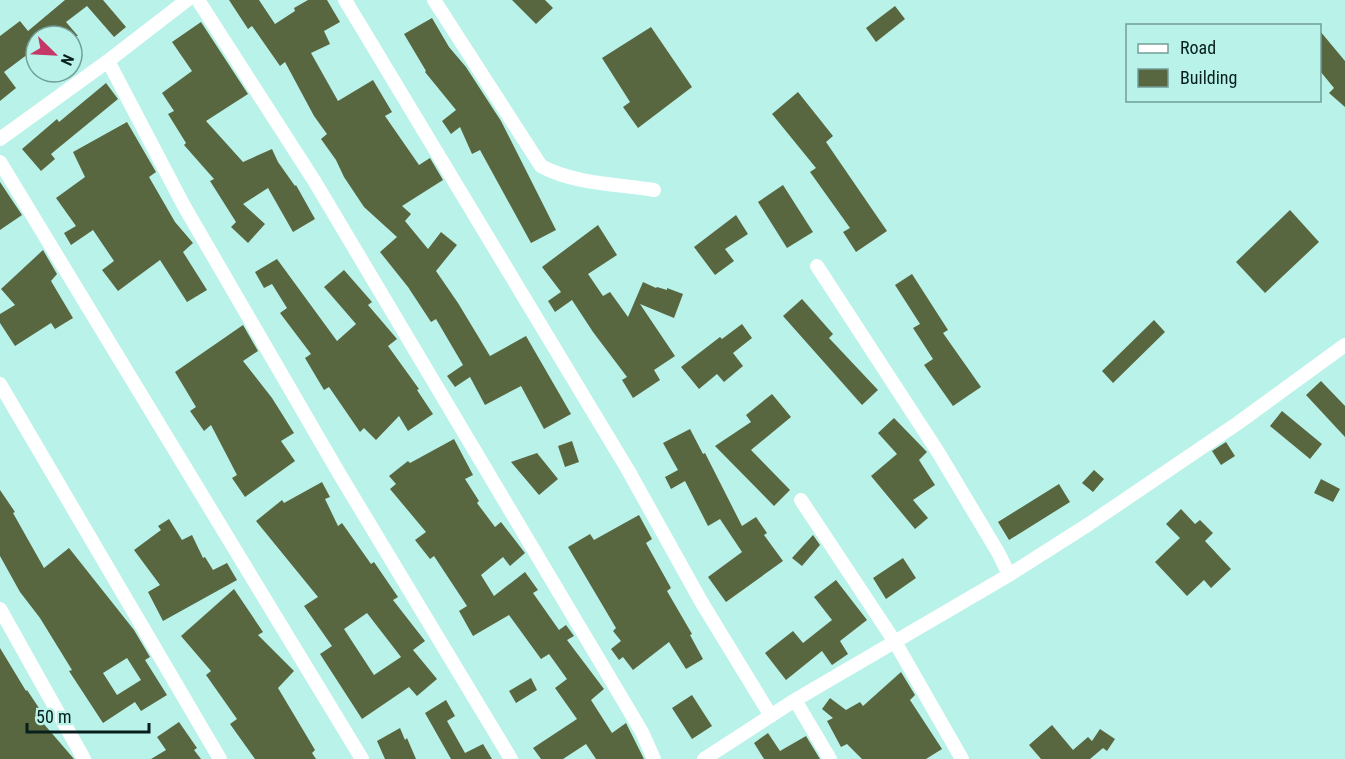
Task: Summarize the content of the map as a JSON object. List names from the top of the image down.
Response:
{
  "legend": ["Road", "Building"],
  "scale_bar": "50 m",
  "north": "bottom right"
}
